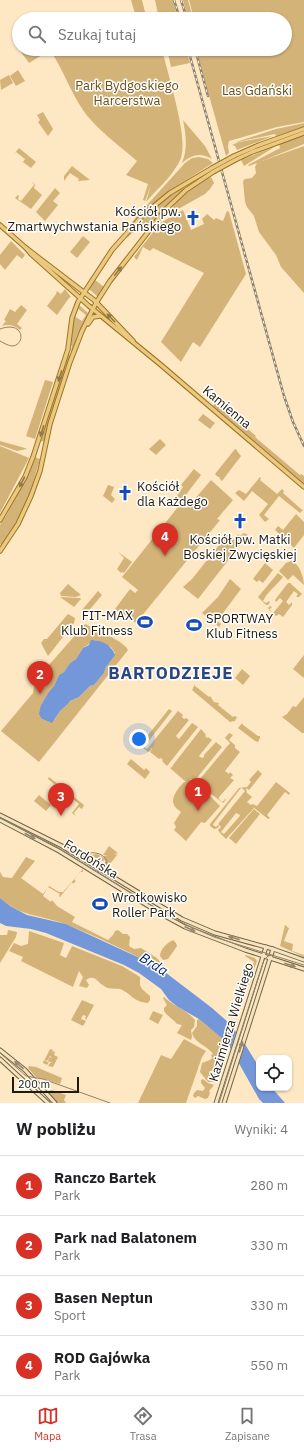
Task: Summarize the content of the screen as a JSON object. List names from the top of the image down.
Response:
{
  "streets": {
    "main road": ["Kamienna", "Fordońska", "Kazimierza Wielkiego"]
  },
  "crossings": [
    ["Fordońska", "Kazimierza Wielkiego"]
  ],
  "districts": ["BARTODZIEJE"],
  "water": ["Brda"],
  "parks": ["Park Bydgoskiego Harcerstwa", "Las Gdański"],
  "places": {
    "church": ["Kościół pw. Zmartwychwstania Pańskiego", "Kościół dla Każdego", "Kościół pw. Matki Boskiej Zwycięskiej"],
    "sports": ["FIT-MAX Klub Fitness", "SPORTWAY Klub Fitness", "Wrotkowisko Roller Park"]
  },
  "scale_bar": "200 m",
  "page": {
    "search": "Szukaj tutaj",
    "pins": [
      "4",
      "2",
      "1",
      "3"
    ],
    "scale": "200 m",
    "heading": ["W pobliżu", "Wyniki: 4"],
    "list": [
      {
        "mark": "1",
        "name": "Ranczo Bartek",
        "note": "Park",
        "value": "280 m"
      },
      {
        "mark": "2",
        "name": "Park nad Balatonem",
        "note": "Park",
        "value": "330 m"
      },
      {
        "mark": "3",
        "name": "Basen Neptun",
        "note": "Sport",
        "value": "330 m"
      },
      {
        "mark": "4",
        "name": "ROD Gajówka",
        "note": "Park",
        "value": "550 m"
      }
    ],
    "nav": ["Mapa", "Trasa", "Zapisane"]
  }
}
